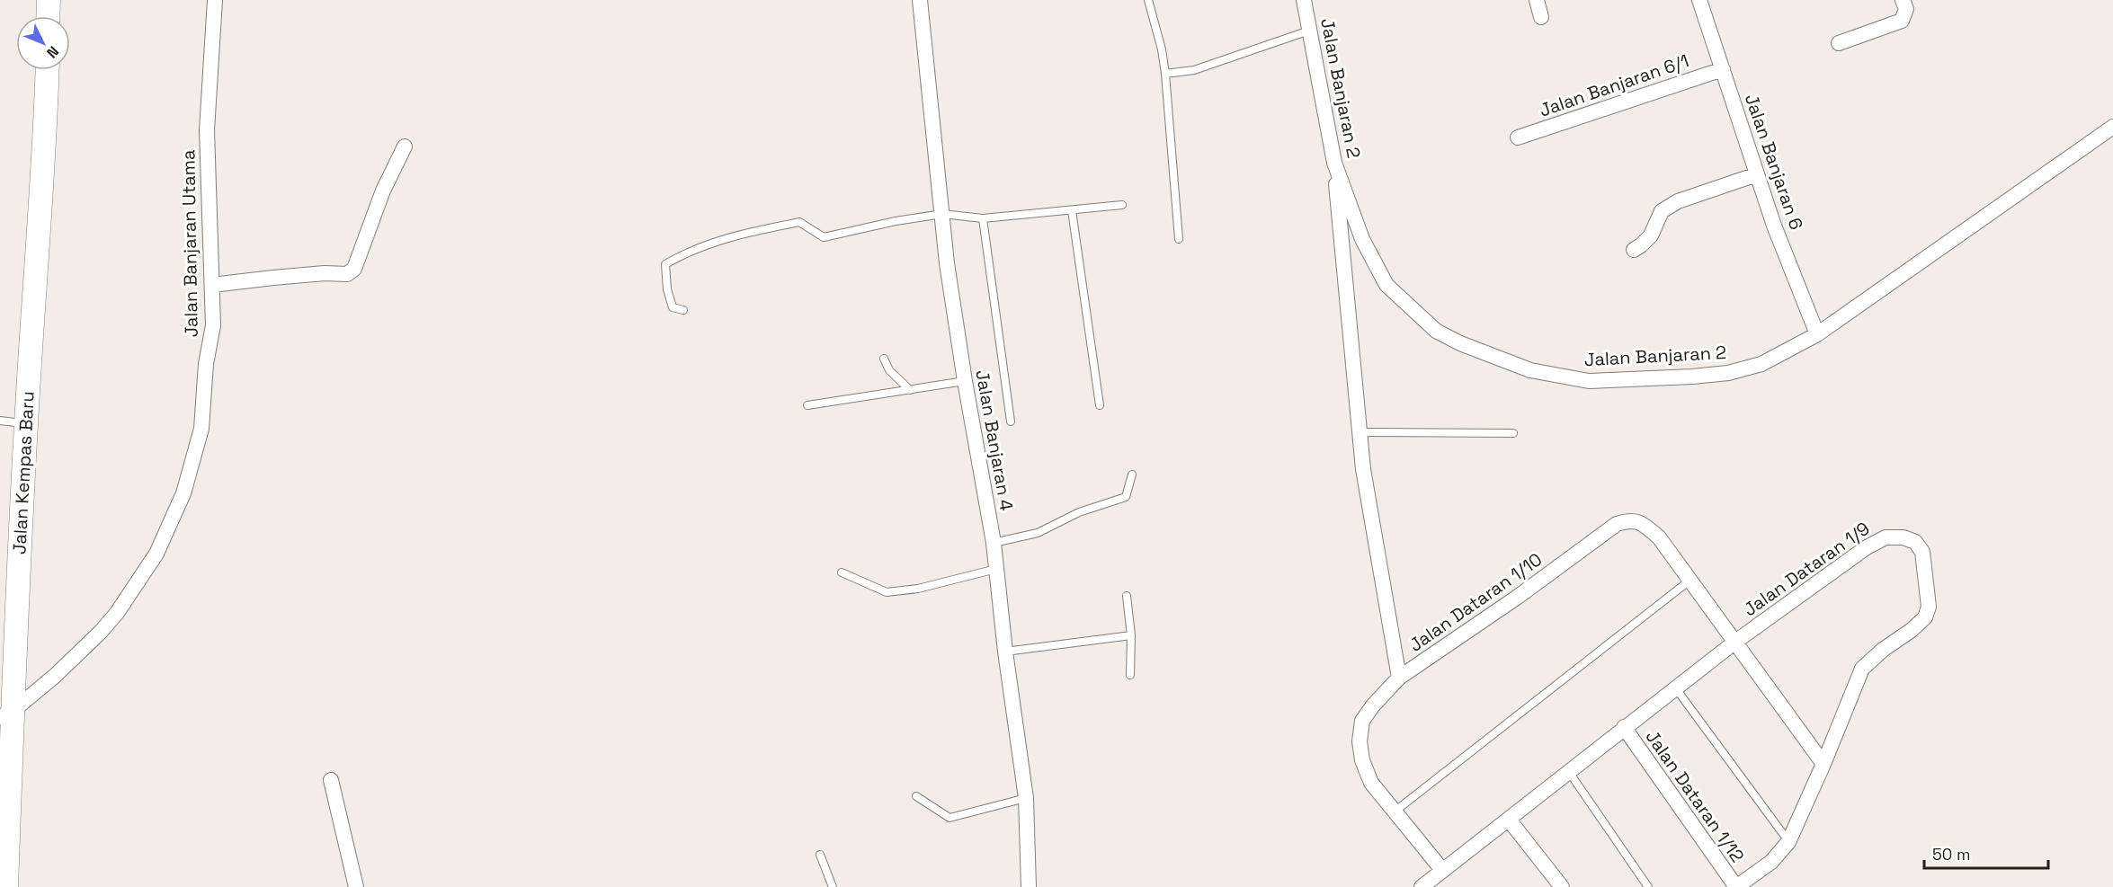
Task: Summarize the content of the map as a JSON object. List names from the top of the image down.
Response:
{
  "streets": {
    "main road": ["Jalan Kempas Baru"],
    "street": [
      "Jalan Banjaran 6/1",
      "Jalan Banjaran 2",
      "Jalan Banjaran 6",
      "Jalan Banjaran Utama",
      "Jalan Banjaran 4",
      "Jalan Dataran 1/9",
      "Jalan Dataran 1/10",
      "Jalan Dataran 1/12"
    ]
  },
  "crossings": [
    ["Jalan Banjaran 6/1", "Jalan Banjaran 6"],
    ["Jalan Banjaran 2", "Jalan Banjaran 6"],
    ["Jalan Banjaran Utama", "Jalan Kempas Baru"],
    ["Jalan Dataran 1/9", "Jalan Dataran 1/10"],
    ["Jalan Dataran 1/9", "Jalan Dataran 1/12"]
  ],
  "scale_bar": "50 m",
  "north": "bottom right"
}
